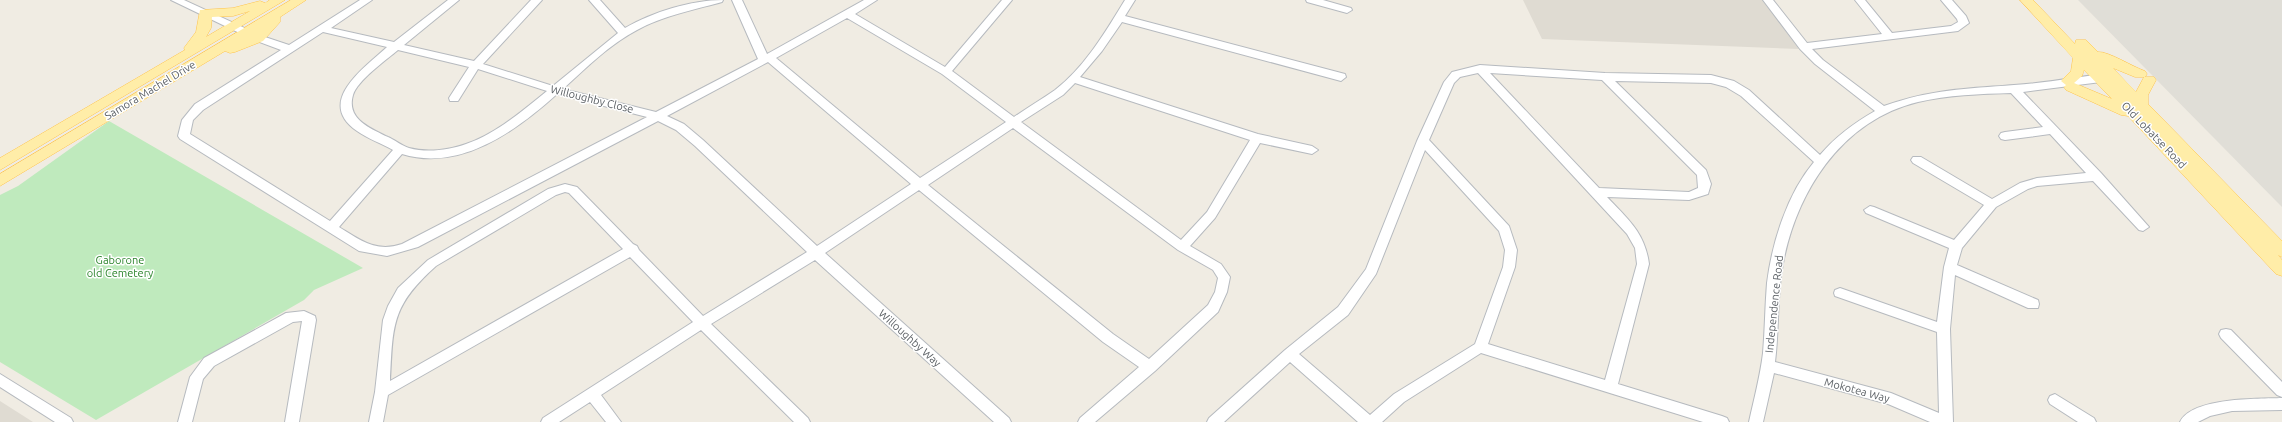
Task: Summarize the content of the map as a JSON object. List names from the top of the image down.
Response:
{
  "streets": {
    "main road": ["Samora Machel Drive", "Old Lobatse Road"],
    "street": [
      "Willoughby Close",
      "Independence Road",
      "Willoughby Way",
      "Mokotea Way"
    ]
  },
  "crossings": [
    ["Willoughby Close", "Willoughby Way"],
    ["Old Lobatse Road", "Independence Road"],
    ["Independence Road", "Mokotea Way"]
  ],
  "parks": ["Gaborone old Cemetery"]
}
